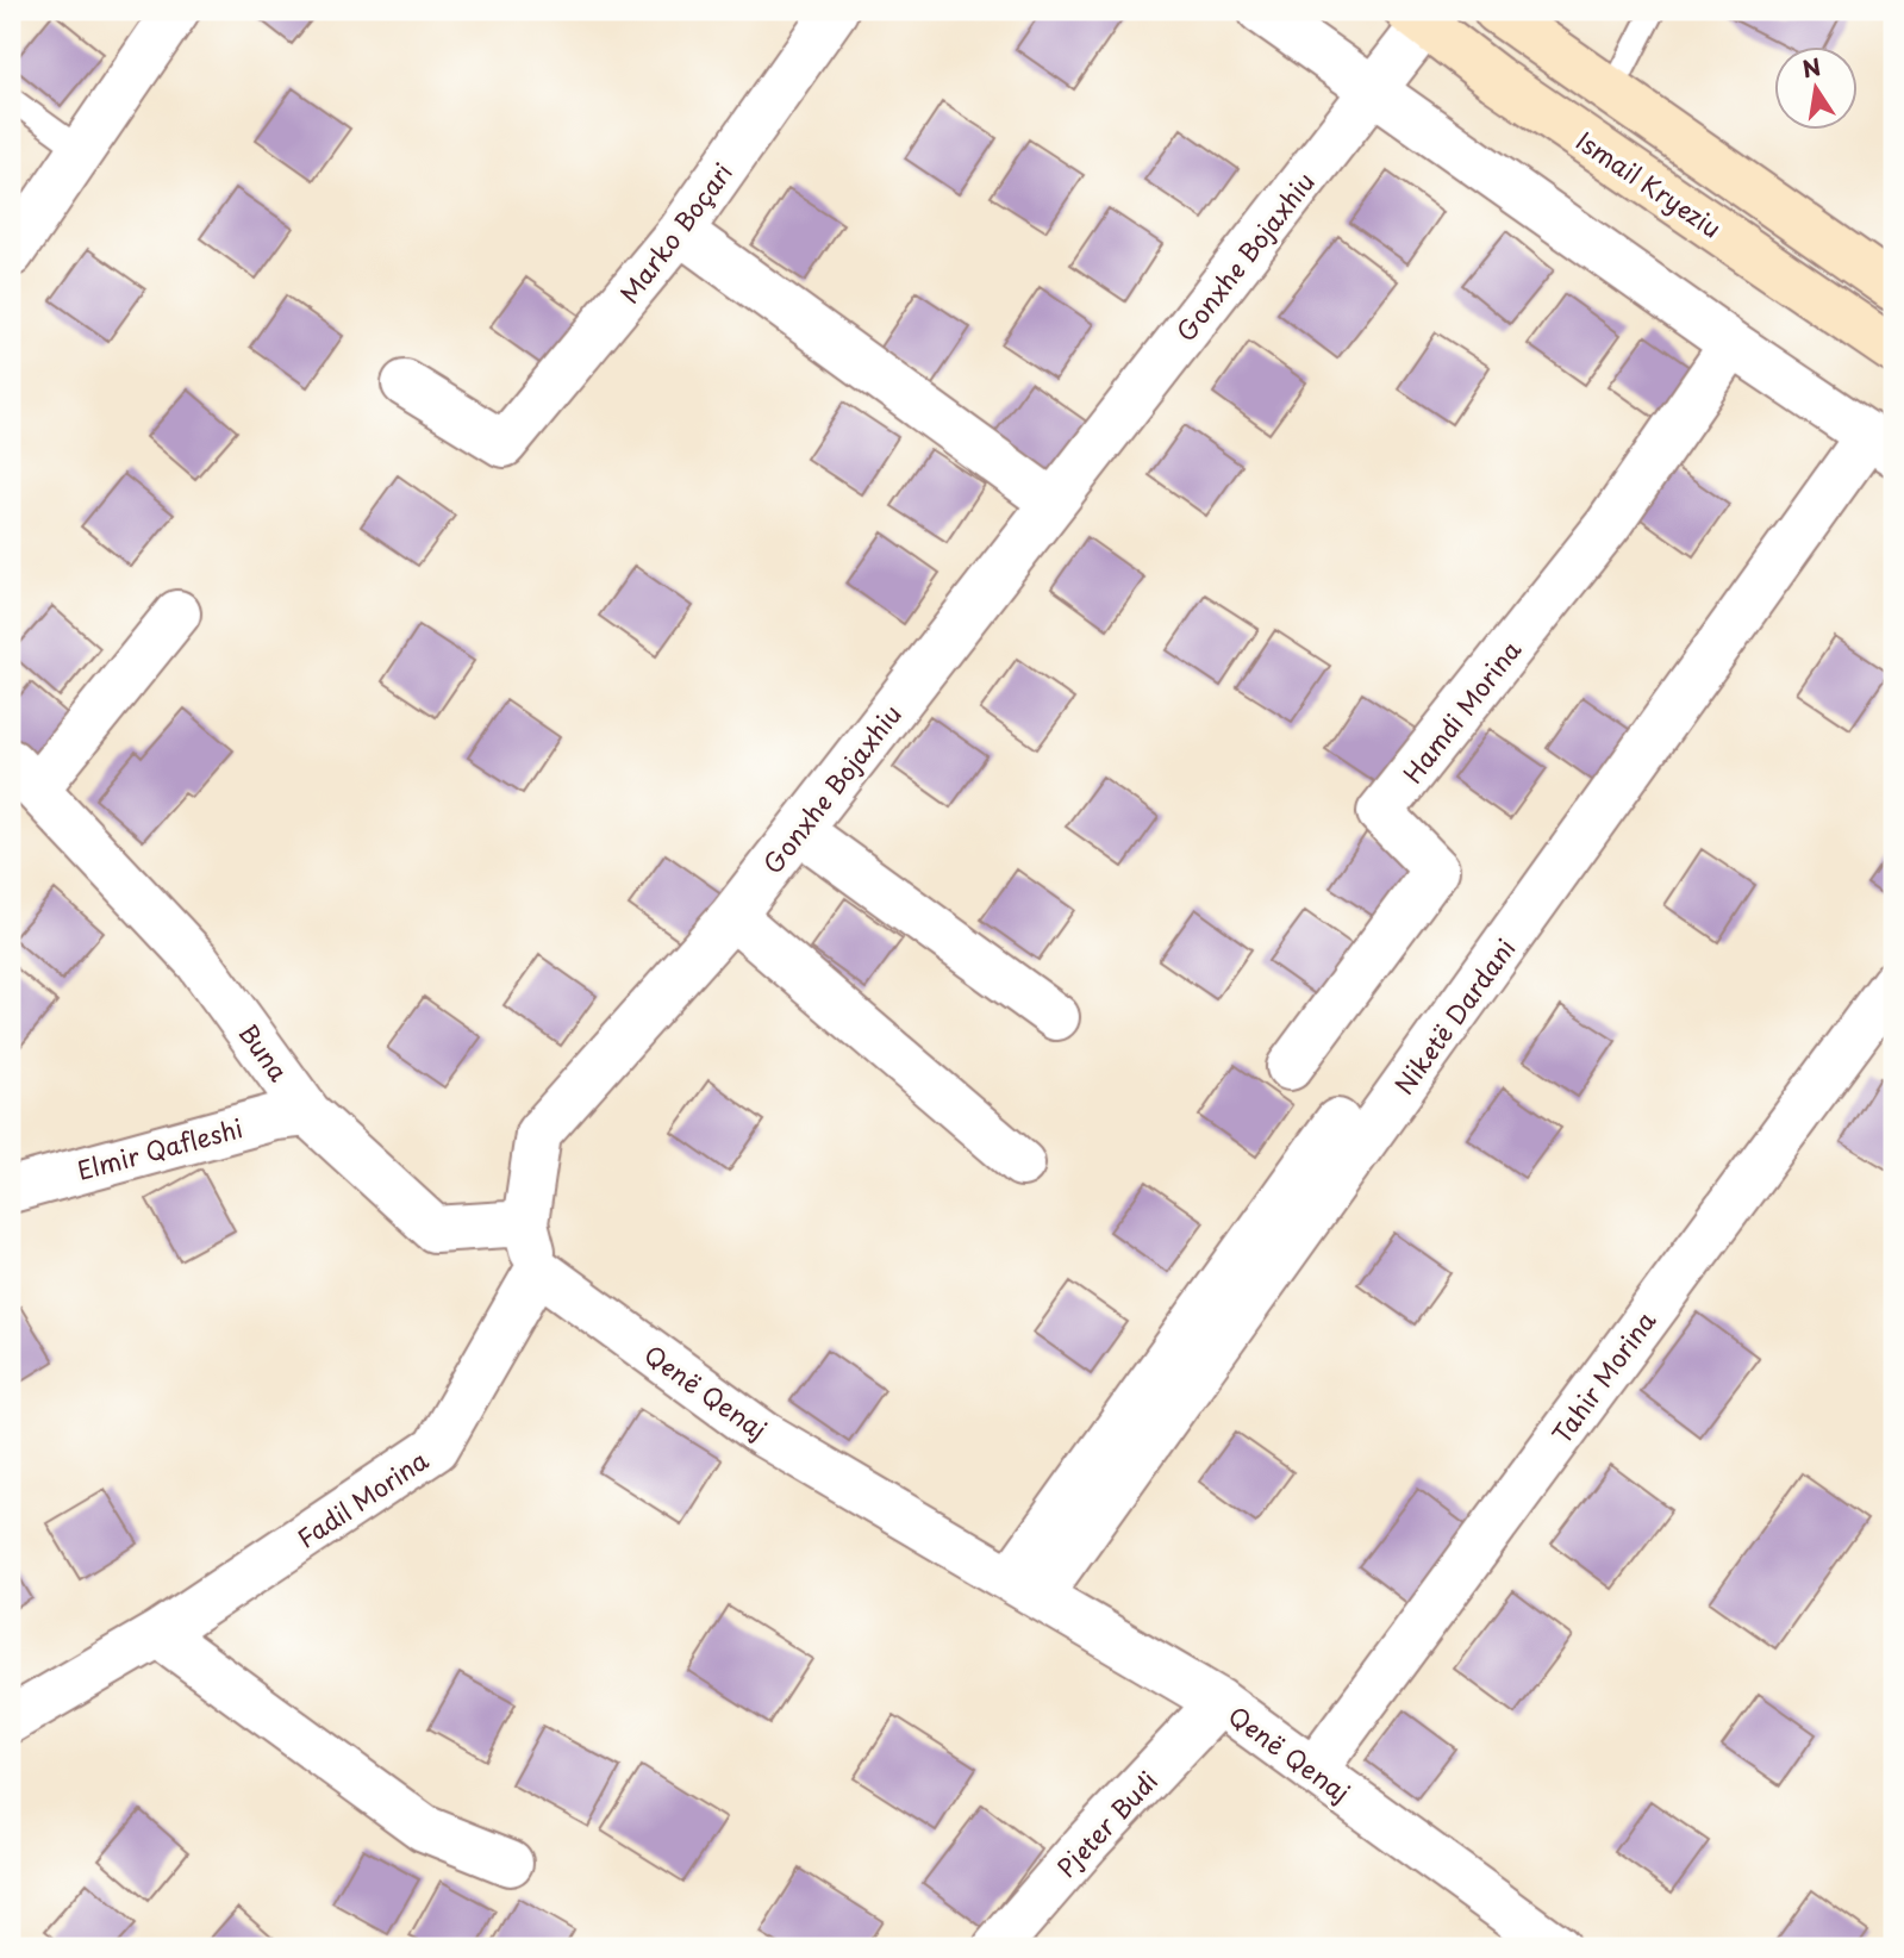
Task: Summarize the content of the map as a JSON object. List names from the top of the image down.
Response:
{
  "streets": {
    "main road": ["Ismail Kryeziu"],
    "street": [
      "Marko Boçari",
      "Gonxhe Bojaxhiu",
      "Hamdi Morina",
      "Niketë Dardani",
      "Buna",
      "Elmir Qafleshi",
      "Tahir Morina",
      "Qenë Qenaj",
      "Fadil Morina",
      "Pjeter Budi"
    ]
  },
  "crossings": [
    ["Ismail Kryeziu", "Gonxhe Bojaxhiu"],
    ["Gonxhe Bojaxhiu", "Buna"],
    ["Niketë Dardani", "Qenë Qenaj"],
    ["Buna", "Elmir Qafleshi"],
    ["Tahir Morina", "Qenë Qenaj"],
    ["Qenë Qenaj", "Fadil Morina"],
    ["Qenë Qenaj", "Pjeter Budi"]
  ],
  "north": "top"
}
